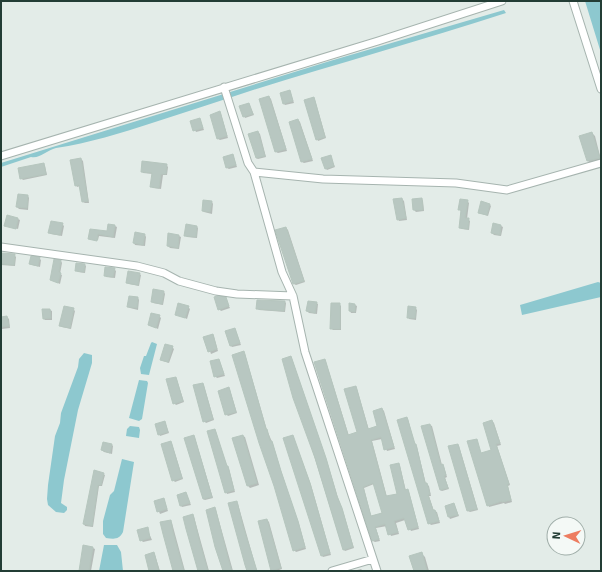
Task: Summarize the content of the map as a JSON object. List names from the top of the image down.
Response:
{
  "north": "left"
}
